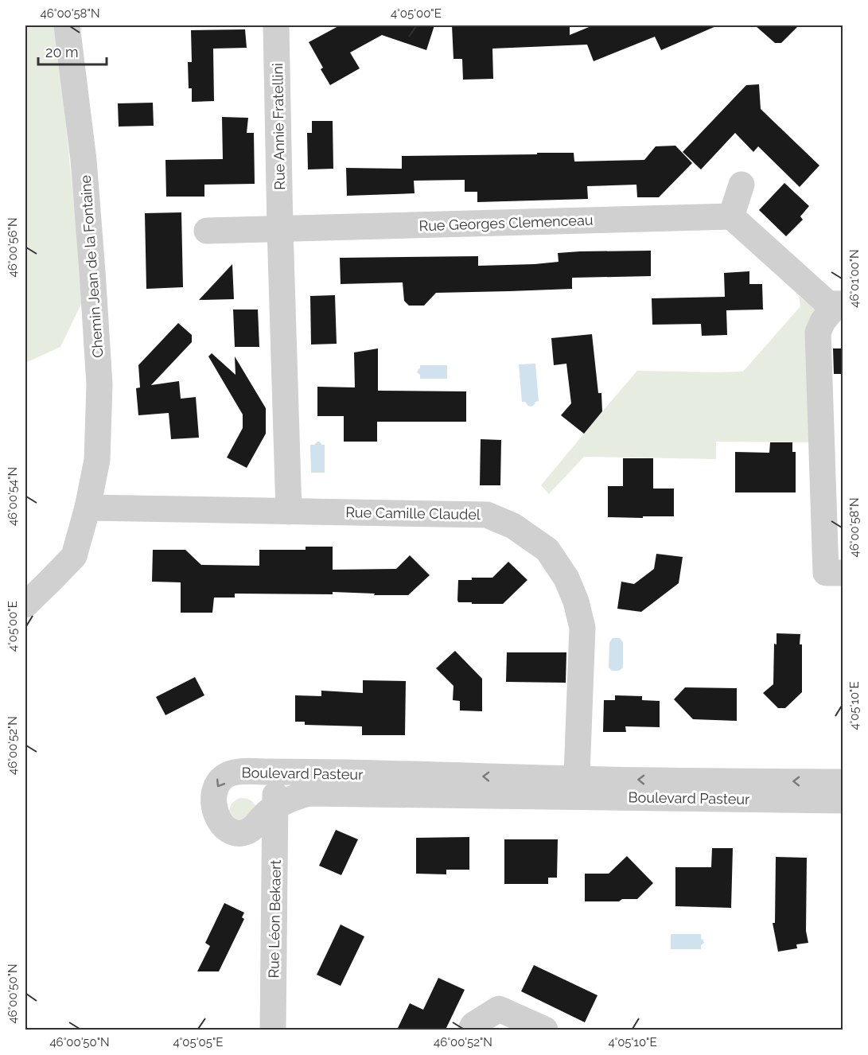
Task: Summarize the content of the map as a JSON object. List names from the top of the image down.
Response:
{
  "streets": {
    "street": [
      "Rue Annie Fratellini",
      "Rue Georges Clemenceau",
      "Chemin Jean de la Fontaine",
      "Rue Camille Claudel",
      "Boulevard Pasteur",
      "Rue Léon Bekaert"
    ]
  },
  "crossings": [
    ["Rue Annie Fratellini", "Rue Georges Clemenceau"],
    ["Chemin Jean de la Fontaine", "Rue Camille Claudel"],
    ["Rue Camille Claudel", "Boulevard Pasteur"],
    ["Boulevard Pasteur", "Rue Léon Bekaert"]
  ],
  "scale_bar": "20 m",
  "coordinates": [
    "46°00'58\"N",
    "4°05'00\"E",
    "46°00'56\"N",
    "46°01'00\"N",
    "46°00'54\"N",
    "4°05'10\"E",
    "46°00'52\"N",
    "46°00'50\"N",
    "4°05'05\"E"
  ]
}
